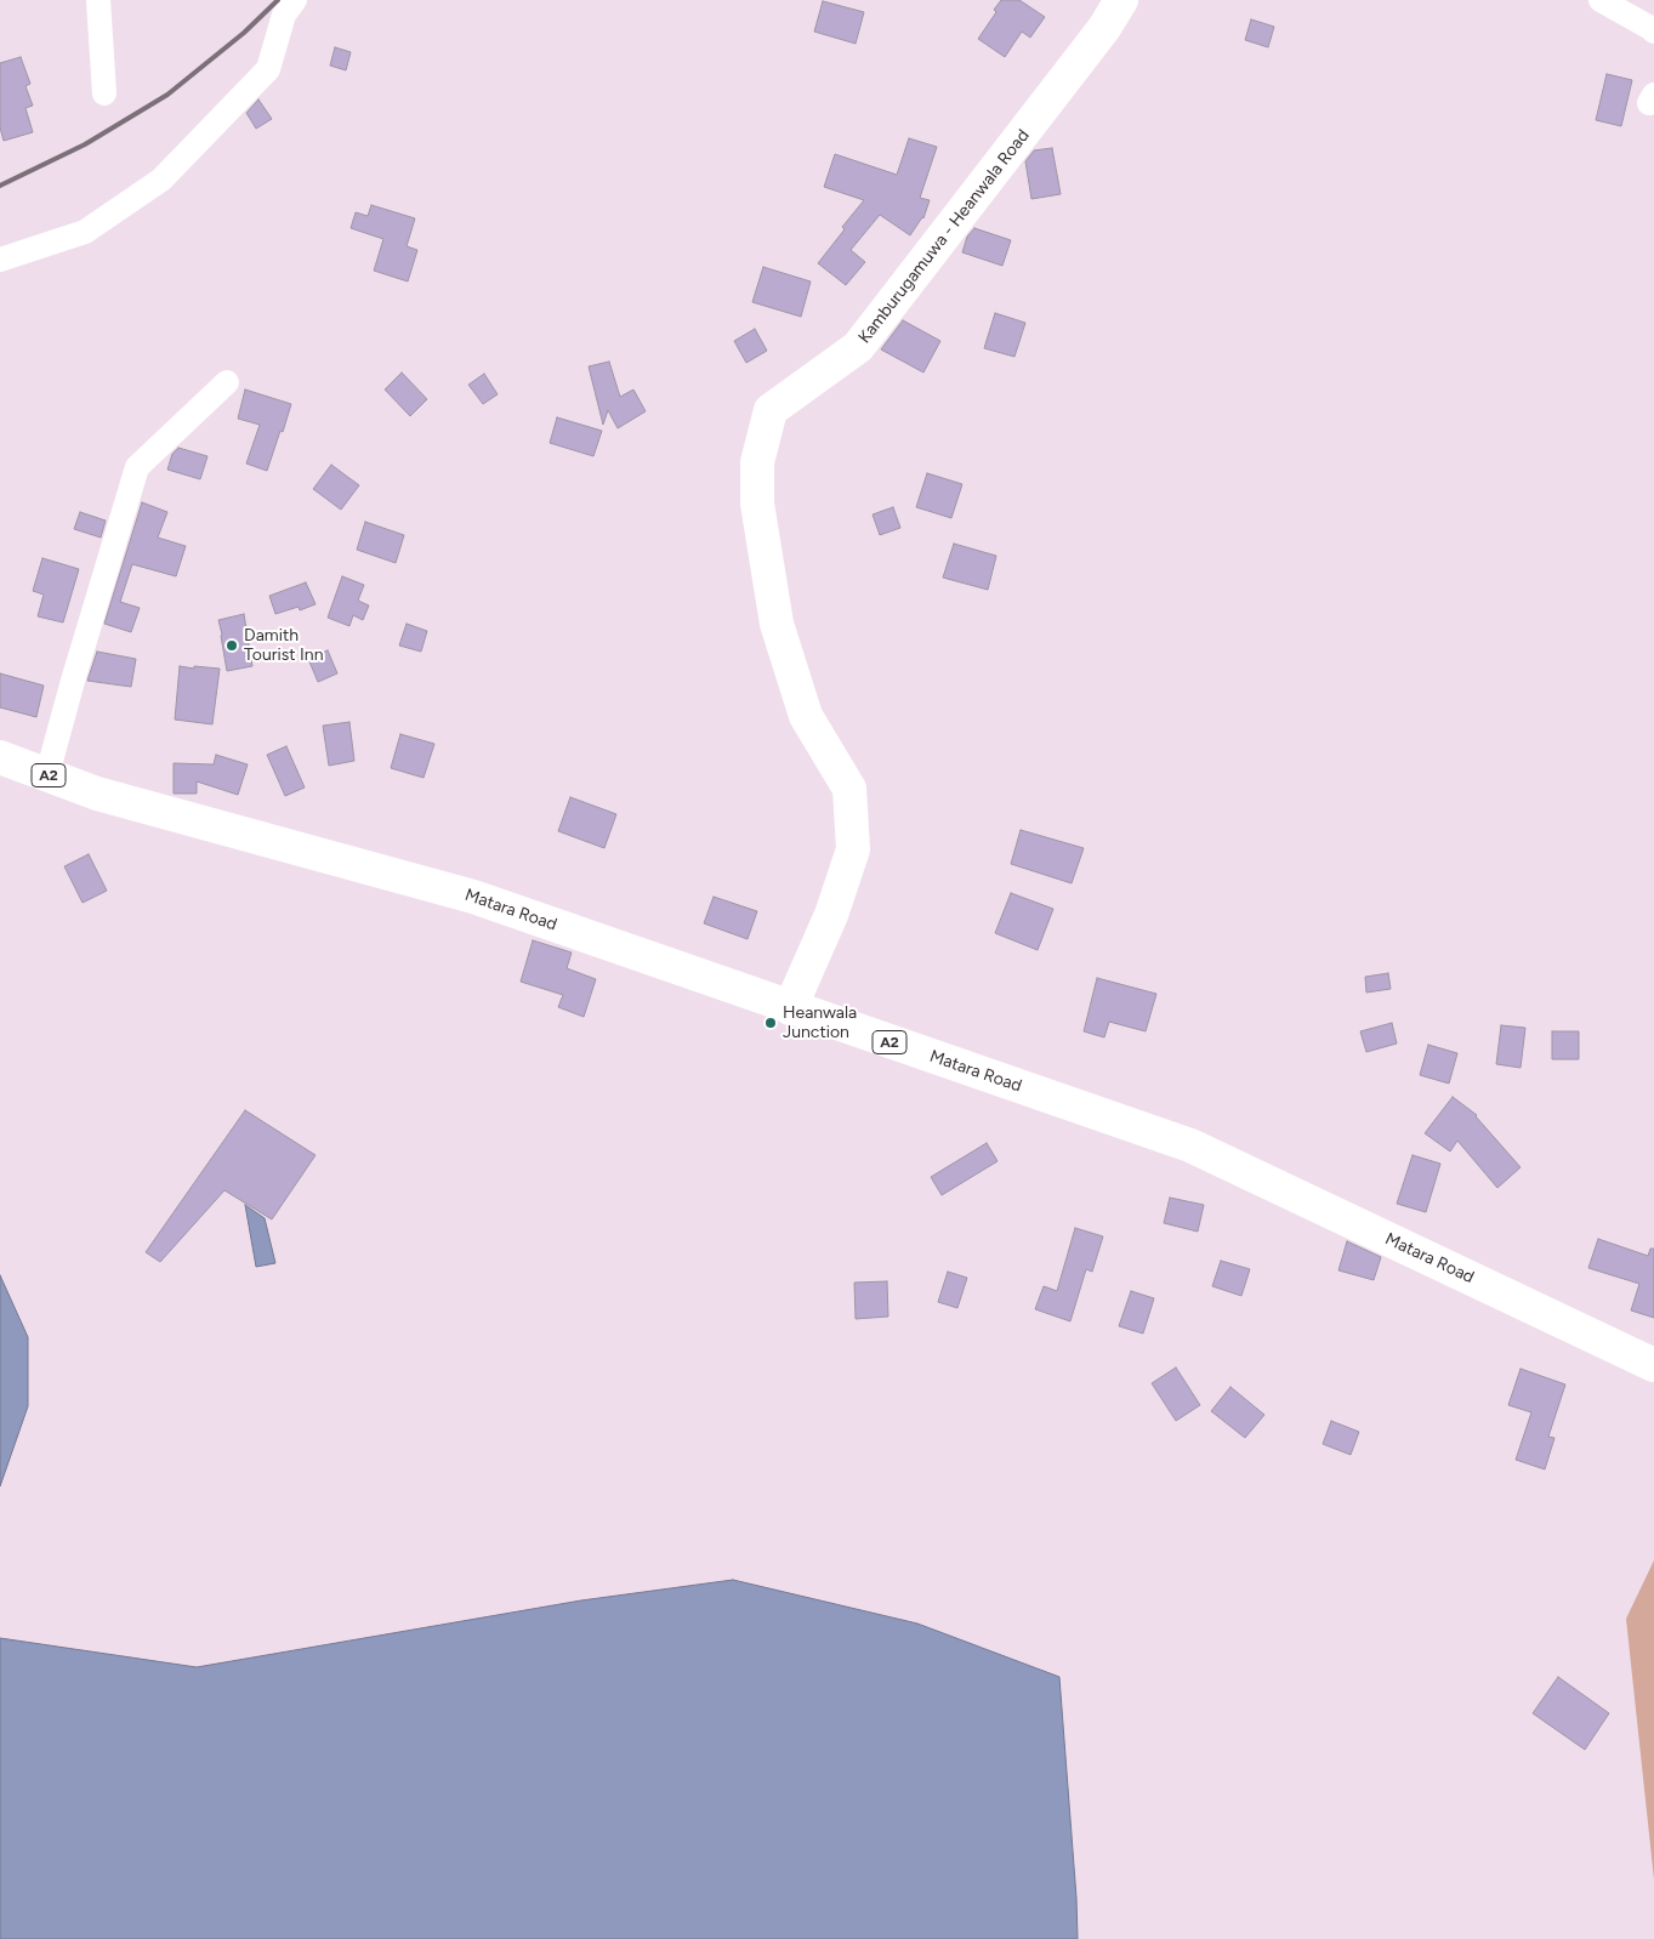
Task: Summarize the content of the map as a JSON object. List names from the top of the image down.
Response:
{
  "streets": {
    "main road": ["Kamburugamuwa - Heanwala Road", "A2", "Matara Road"]
  },
  "crossings": [
    ["Kamburugamuwa - Heanwala Road", "Matara Road"]
  ],
  "places": ["Damith Tourist Inn", "Heanwala Junction"]
}
